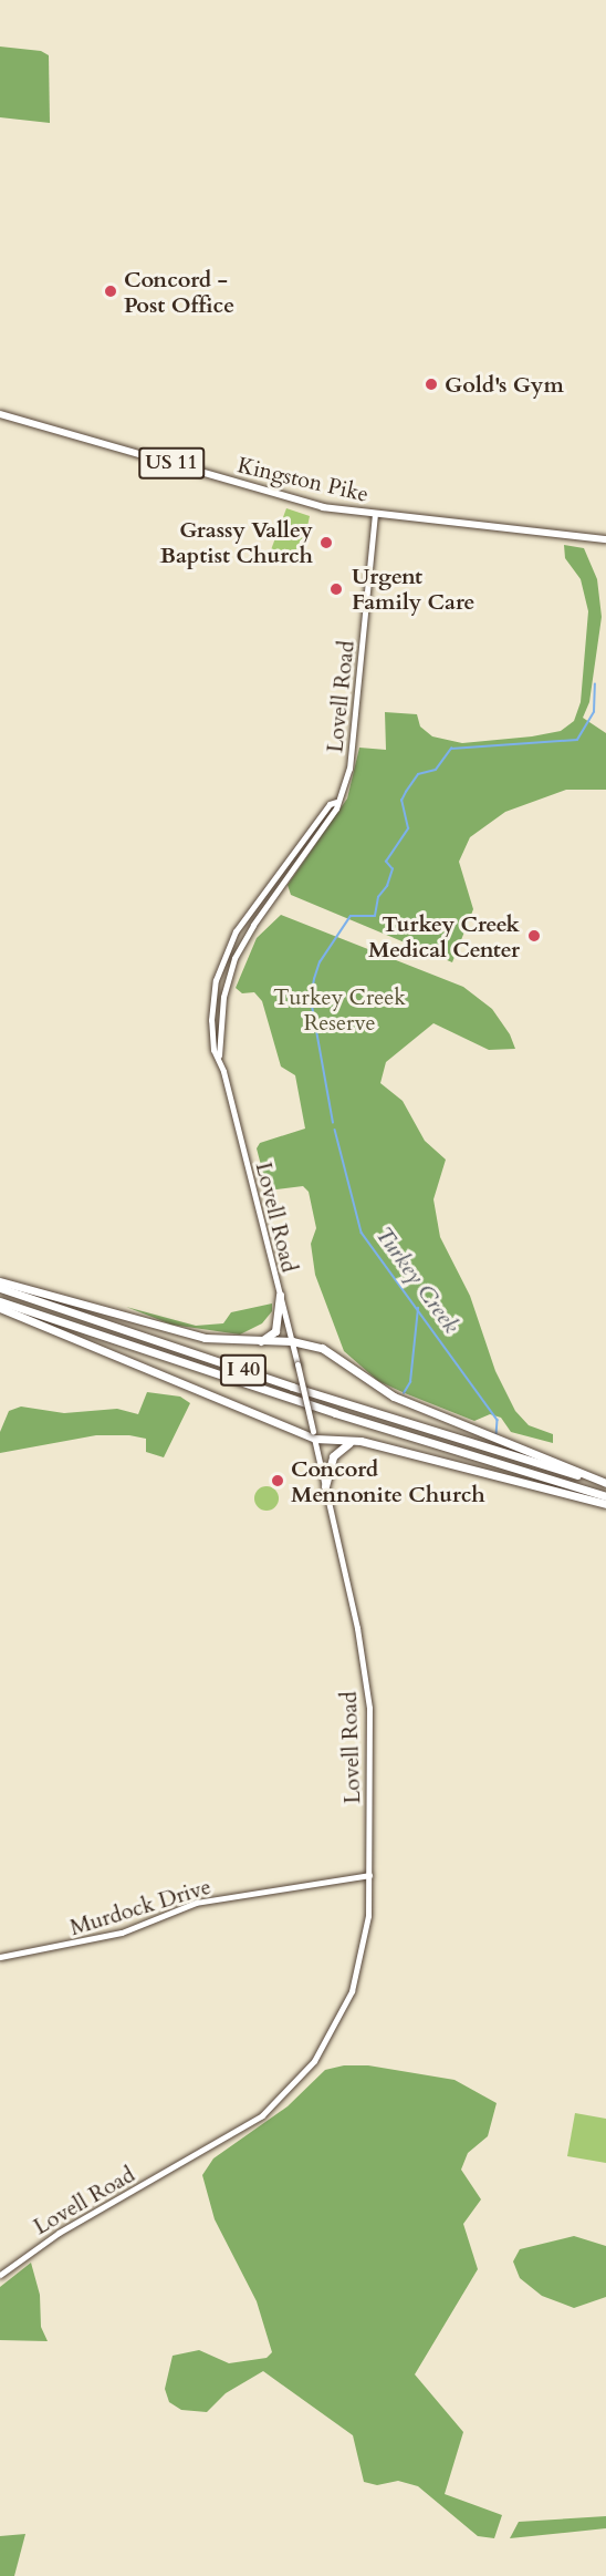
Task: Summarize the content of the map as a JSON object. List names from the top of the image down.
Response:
{
  "streets": {
    "highway": ["I 40"],
    "main road": [
      "US 11",
      "Kingston Pike",
      "Lovell Road",
      "Murdock Drive"
    ]
  },
  "crossings": [
    ["Kingston Pike", "Lovell Road"],
    ["Lovell Road", "Murdock Drive"]
  ],
  "water": ["Turkey Creek"],
  "parks": ["Turkey Creek Reserve"],
  "places": [
    "Concord - Post Office",
    "Gold's Gym",
    "Grassy Valley Baptist Church",
    "Urgent Family Care",
    "Turkey Creek Medical Center",
    "Concord Mennonite Church"
  ]
}
